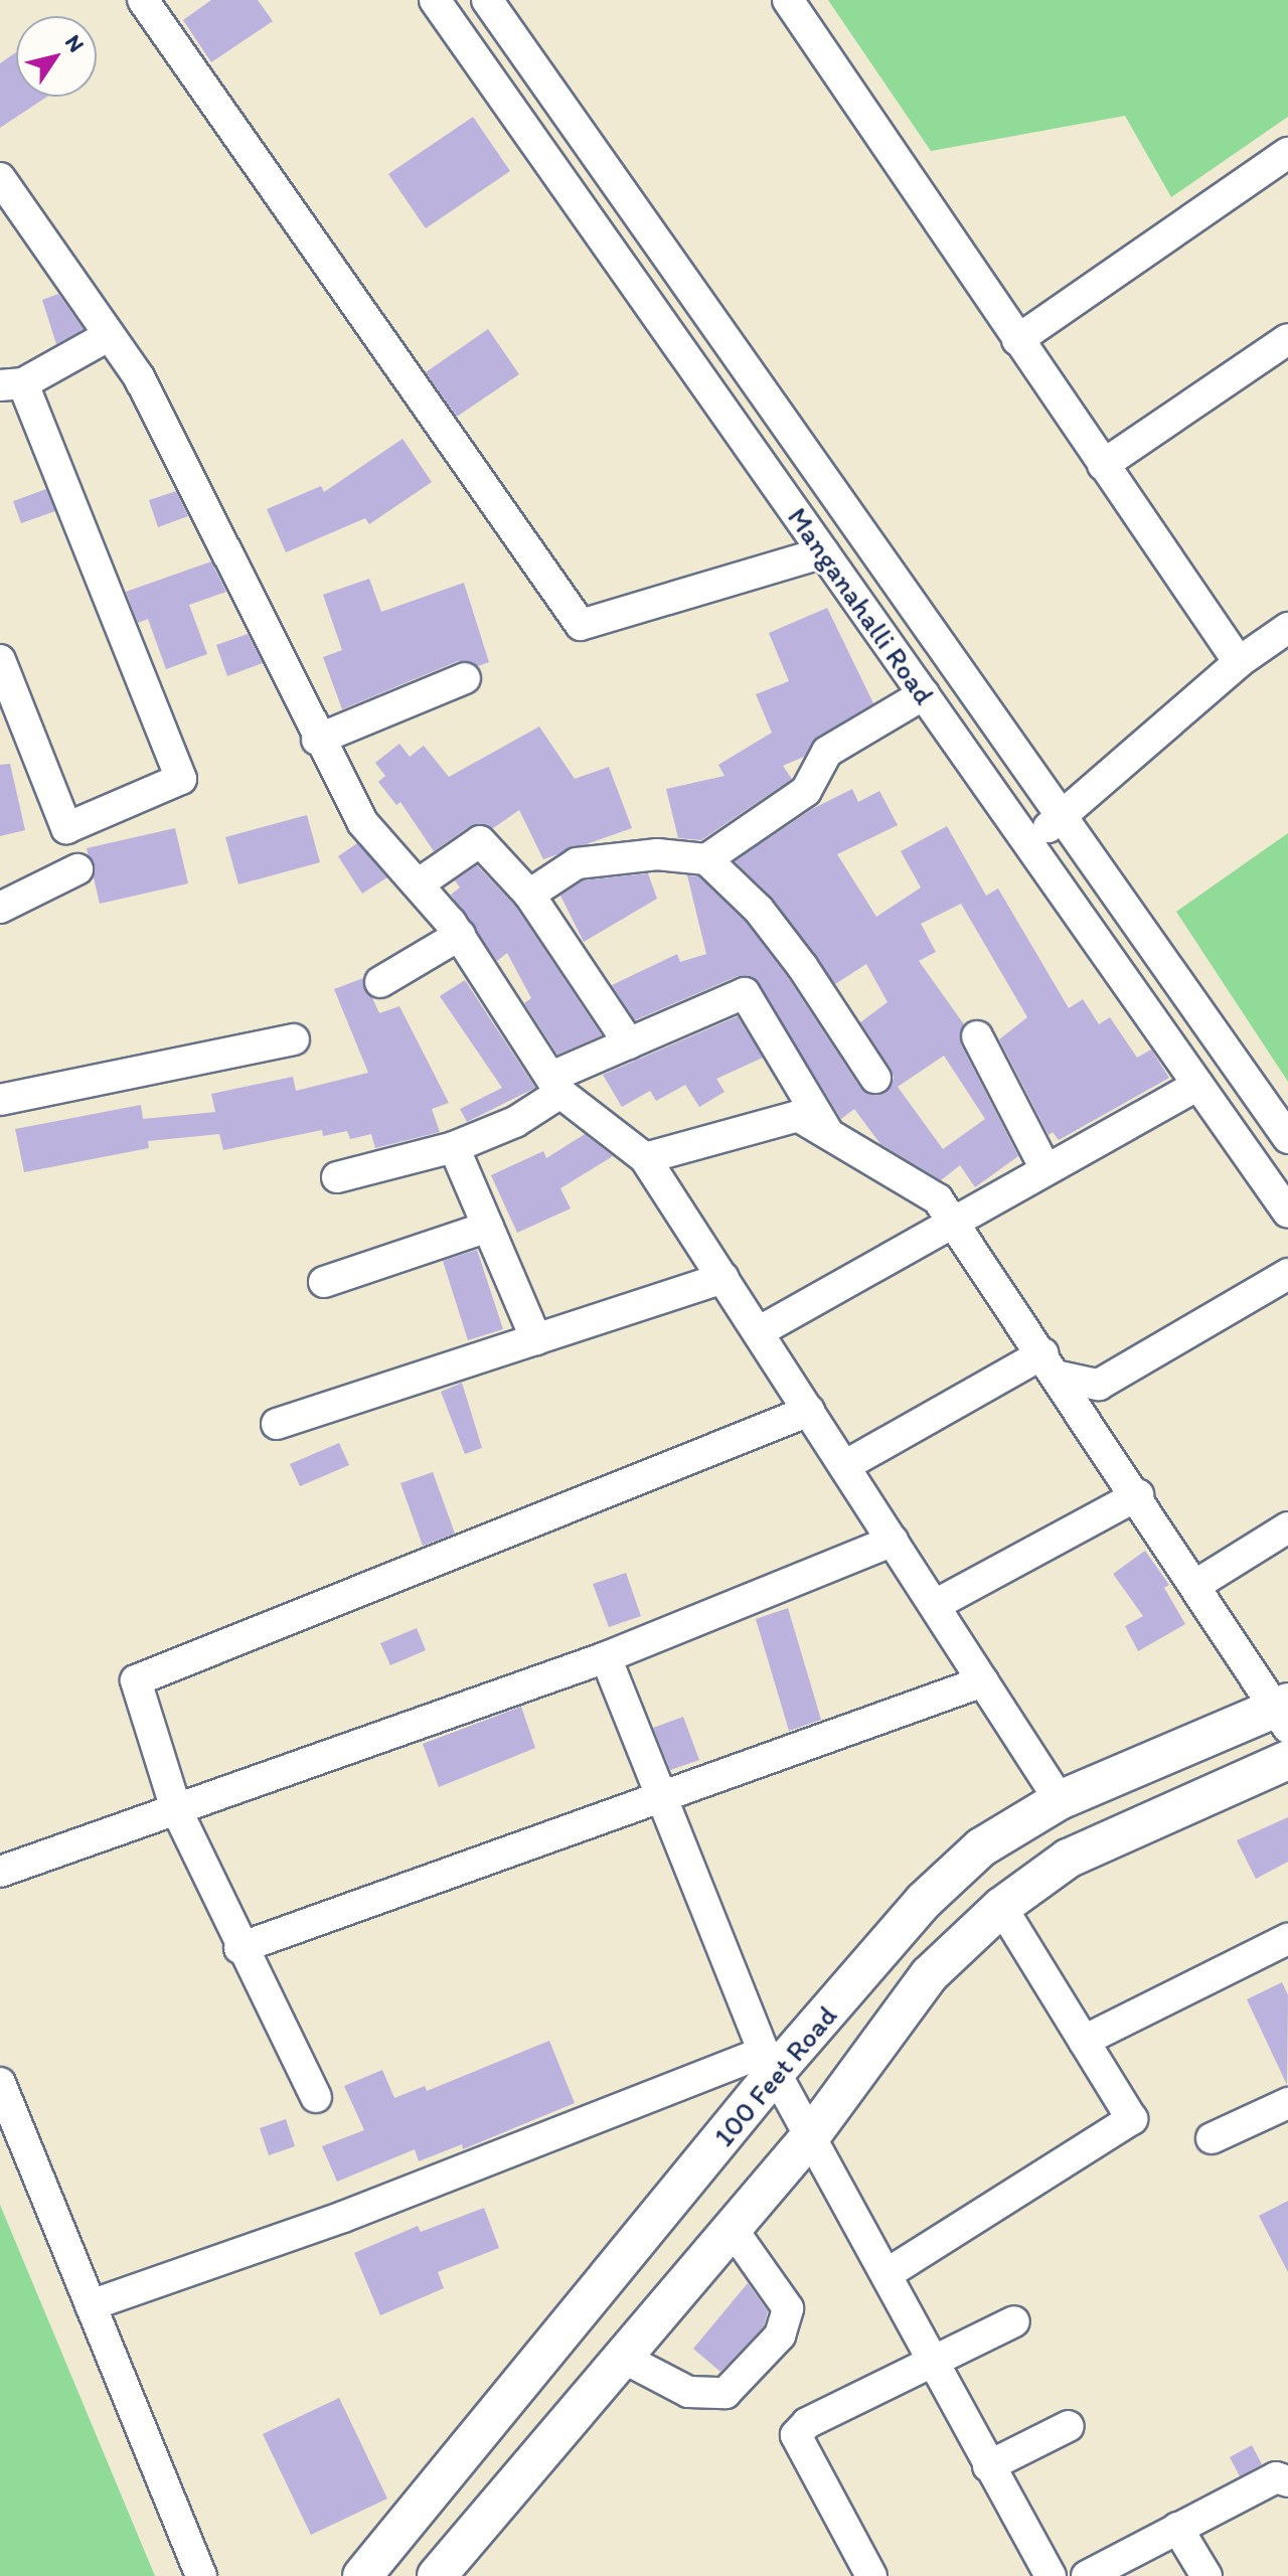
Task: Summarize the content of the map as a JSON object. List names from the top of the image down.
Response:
{
  "streets": {
    "main road": ["100 Feet Road"],
    "street": ["Manganahalli Road"]
  },
  "north": "top right"
}
